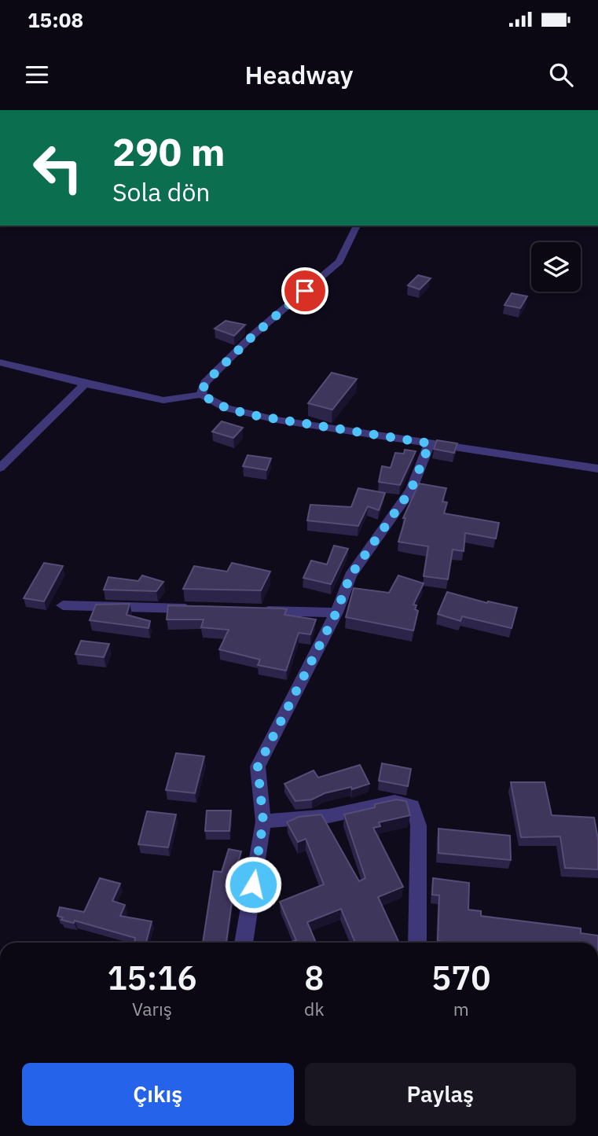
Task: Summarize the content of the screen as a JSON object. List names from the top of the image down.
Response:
{
  "page": {
    "status": "15:08",
    "header": "Headway",
    "turn": ["290 m", "Sola dön"],
    "eta": [
      "15:16",
      "Varış",
      "8",
      "dk",
      "570",
      "m"
    ],
    "buttons": ["Çıkış", "Paylaş"]
  }
}
